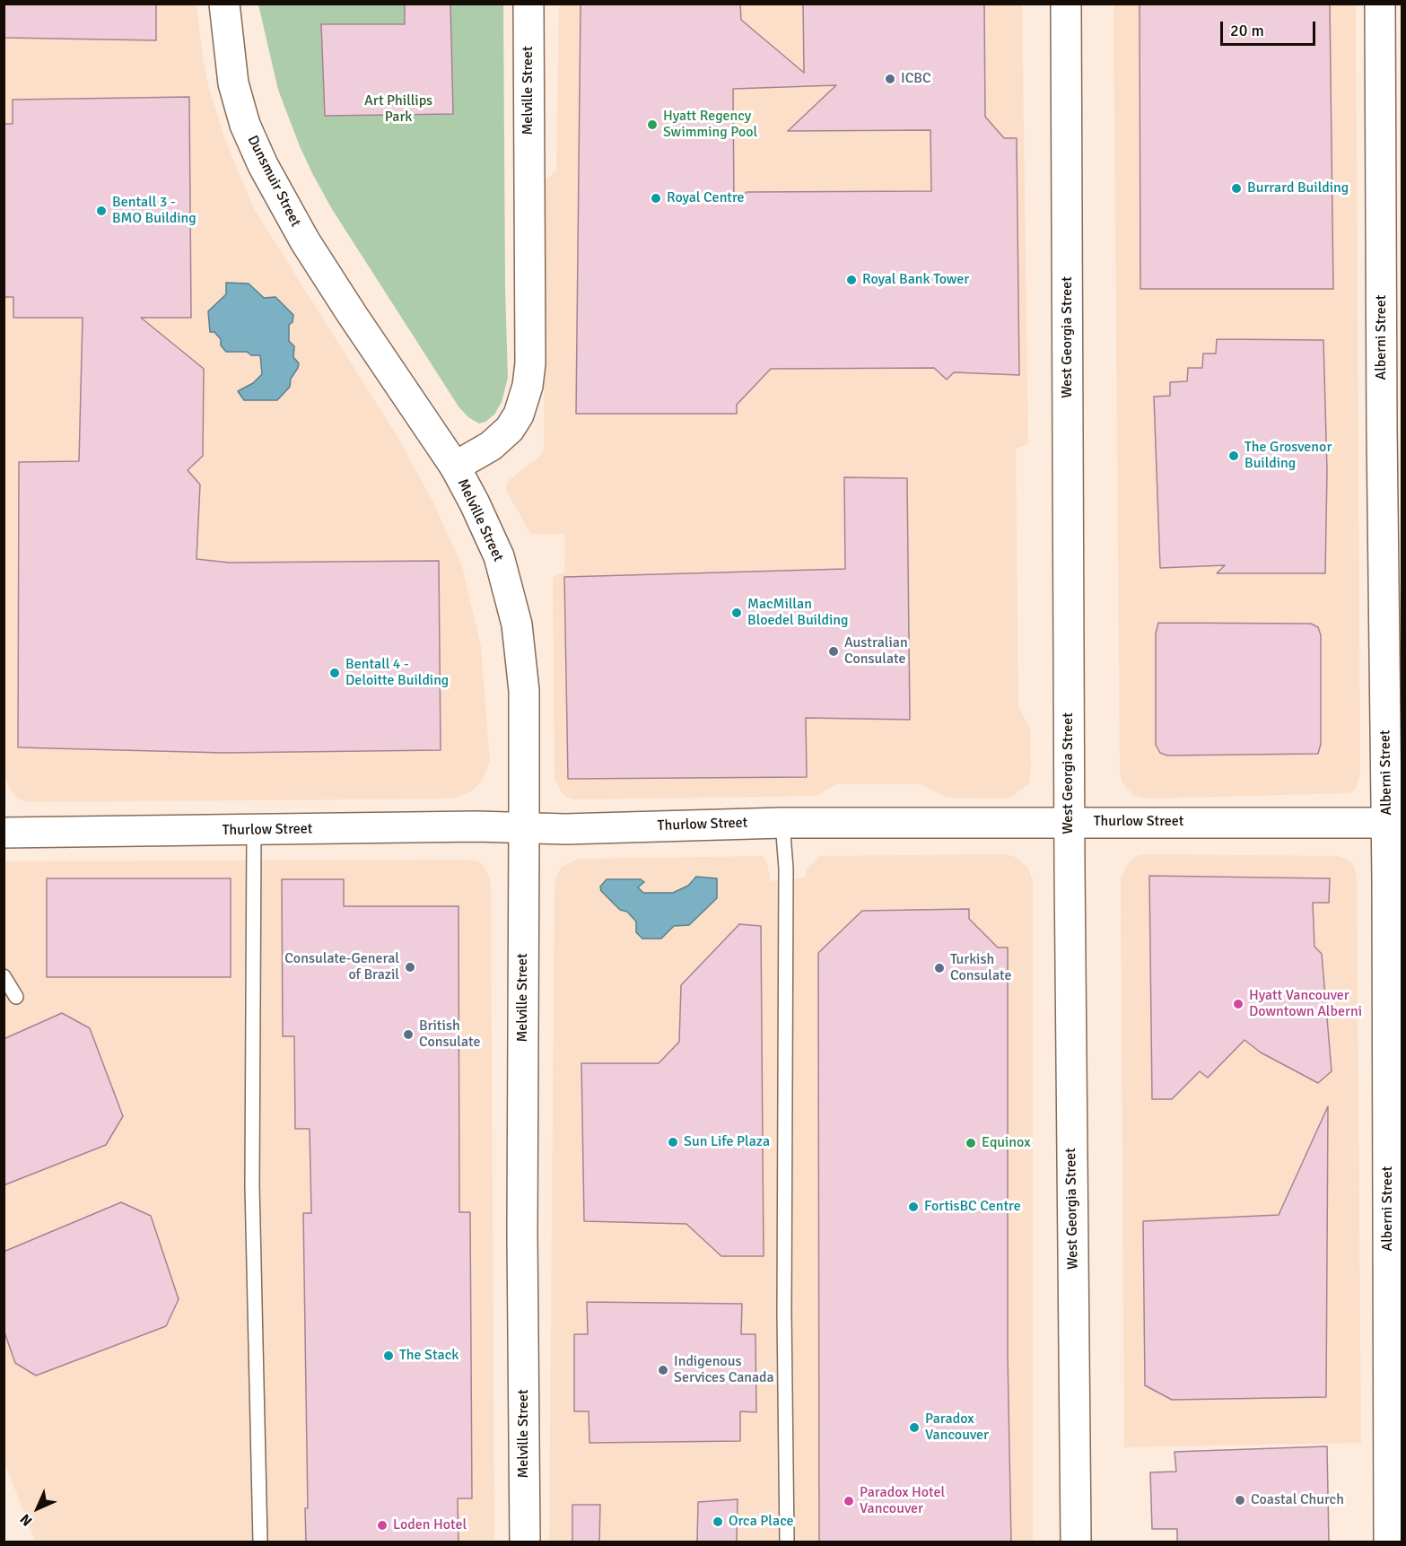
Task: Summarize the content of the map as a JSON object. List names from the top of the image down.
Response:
{
  "streets": {
    "main road": [
      "Melville Street",
      "Dunsmuir Street",
      "West Georgia Street",
      "Alberni Street",
      "Thurlow Street"
    ]
  },
  "crossings": [
    ["Melville Street", "Dunsmuir Street"],
    ["Melville Street", "Thurlow Street"],
    ["West Georgia Street", "Thurlow Street"],
    ["Alberni Street", "Thurlow Street"]
  ],
  "parks": ["Art Phillips Park"],
  "places": [
    "ICBC",
    "Hyatt Regency Swimming Pool",
    "Burrard Building",
    "Royal Centre",
    "Bentall 3 - BMO Building",
    "Royal Bank Tower",
    "The Grosvenor Building",
    "MacMillan Bloedel Building",
    "Australian Consulate",
    "Bentall 4 - Deloitte Building",
    "Consulate-General of Brazil",
    "Turkish Consulate",
    "Hyatt Vancouver Downtown Alberni",
    "British Consulate",
    "Sun Life Plaza",
    "Equinox",
    "FortisBC Centre",
    "The Stack",
    "Indigenous Services Canada",
    "Paradox Vancouver",
    "Coastal Church",
    "Paradox Hotel Vancouver",
    "Orca Place",
    "Loden Hotel"
  ],
  "scale_bar": "20 m",
  "north": "bottom left"
}
